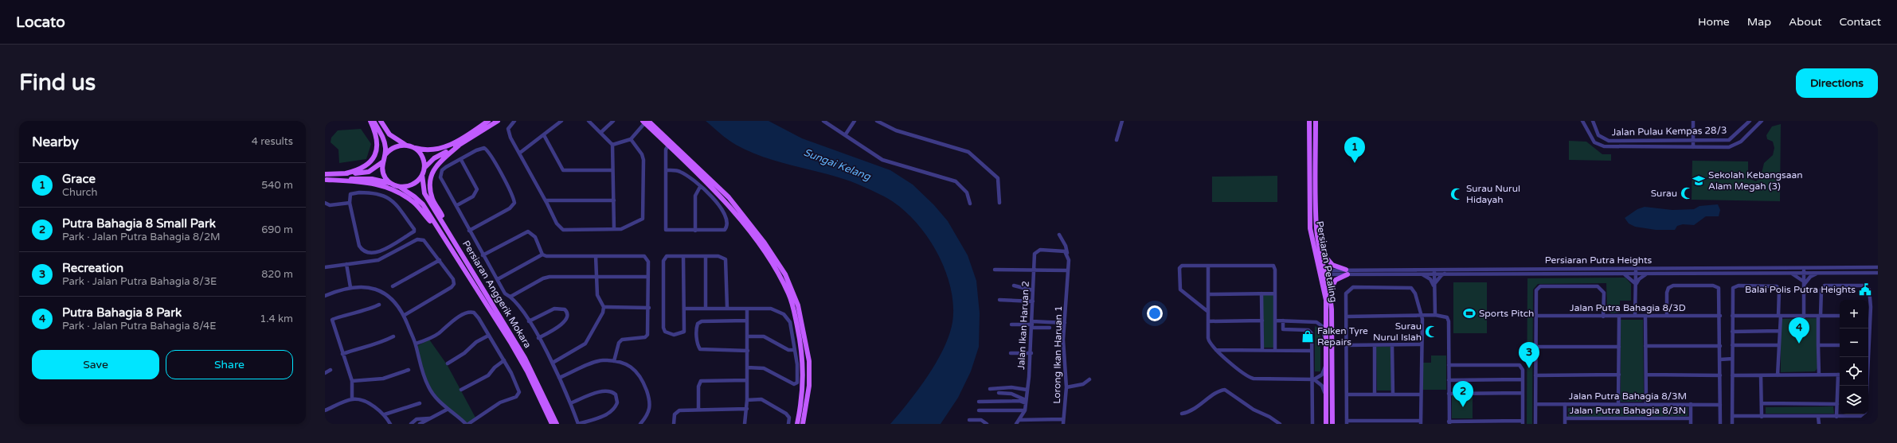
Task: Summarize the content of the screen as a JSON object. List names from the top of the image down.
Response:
{
  "streets": {
    "main road": ["Persiaran Petaling", "Persiaran Anggerik Mokara"],
    "street": [
      "Jalan Pulau Kempas 28/3",
      "Persiaran Putra Heights",
      "Jalan Putra Bahagia 8/3D",
      "Jalan Ikan Haruan 2",
      "Lorong Ikan Haruan 1",
      "Jalan Putra Bahagia 8/3M",
      "Jalan Putra Bahagia 8/3N"
    ]
  },
  "crossings": [
    ["Persiaran Putra Heights", "Persiaran Petaling"],
    ["Jalan Ikan Haruan 2", "Lorong Ikan Haruan 1"]
  ],
  "water": ["Sungai Kelang"],
  "places": {
    "school or university": ["Sekolah Kebangsaan Alam Megah (3)"],
    "mosque": ["Surau", "Surau Nurul Hidayah", "Surau Nurul Islah"],
    "public building": ["Balai Polis Putra Heights"],
    "sports": ["Sports Pitch"],
    "shop": ["Falken Tyre Repairs"]
  },
  "page": {
    "header": "Locato",
    "nav": [
      "Home",
      "Map",
      "About",
      "Contact"
    ],
    "buttons": [
      "Directions",
      ["Save", "Share"]
    ],
    "title": "Find us",
    "heading": ["Nearby", "4 results"],
    "pins": [
      "1",
      "4",
      "3",
      "2"
    ],
    "list": [
      {
        "mark": "1",
        "name": "Grace",
        "note": "Church",
        "value": "540 m"
      },
      {
        "mark": "2",
        "name": "Putra Bahagia 8 Small Park",
        "note": "Park · Jalan Putra Bahagia 8/2M",
        "value": "690 m"
      },
      {
        "mark": "3",
        "name": "Recreation",
        "note": "Park · Jalan Putra Bahagia 8/3E",
        "value": "820 m"
      },
      {
        "mark": "4",
        "name": "Putra Bahagia 8 Park",
        "note": "Park · Jalan Putra Bahagia 8/4E",
        "value": "1.4 km"
      }
    ],
    "map_buttons": ["+", "−"]
  }
}
